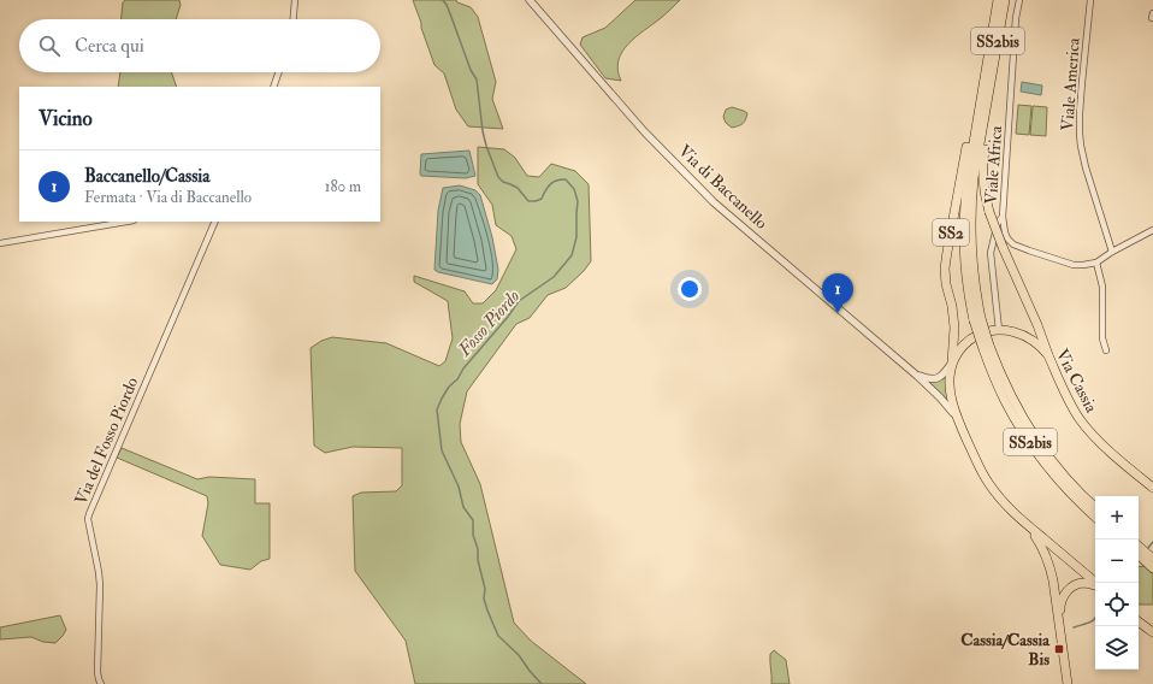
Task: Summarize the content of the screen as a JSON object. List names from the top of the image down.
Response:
{
  "streets": {
    "main road": ["SS2bis", "SS2", "Via Cassia"],
    "street": [
      "Viale America",
      "Viale Africa",
      "Via di Baccanello",
      "Via del Fosso Piordo"
    ]
  },
  "crossings": [
    ["SS2bis", "SS2"],
    ["Viale Africa", "Via Cassia"],
    ["Via di Baccanello", "SS2"],
    ["SS2", "Via Cassia"]
  ],
  "water": ["Fosso Piordo"],
  "places": {
    "transit": ["Cassia/Cassia Bis"]
  },
  "page": {
    "search": "Cerca qui",
    "heading": "Vicino",
    "list": [
      {
        "mark": "1",
        "name": "Baccanello/Cassia",
        "note": "Fermata · Via di Baccanello",
        "value": "180 m"
      }
    ],
    "pins": "1",
    "map_buttons": ["+", "−"]
  }
}
